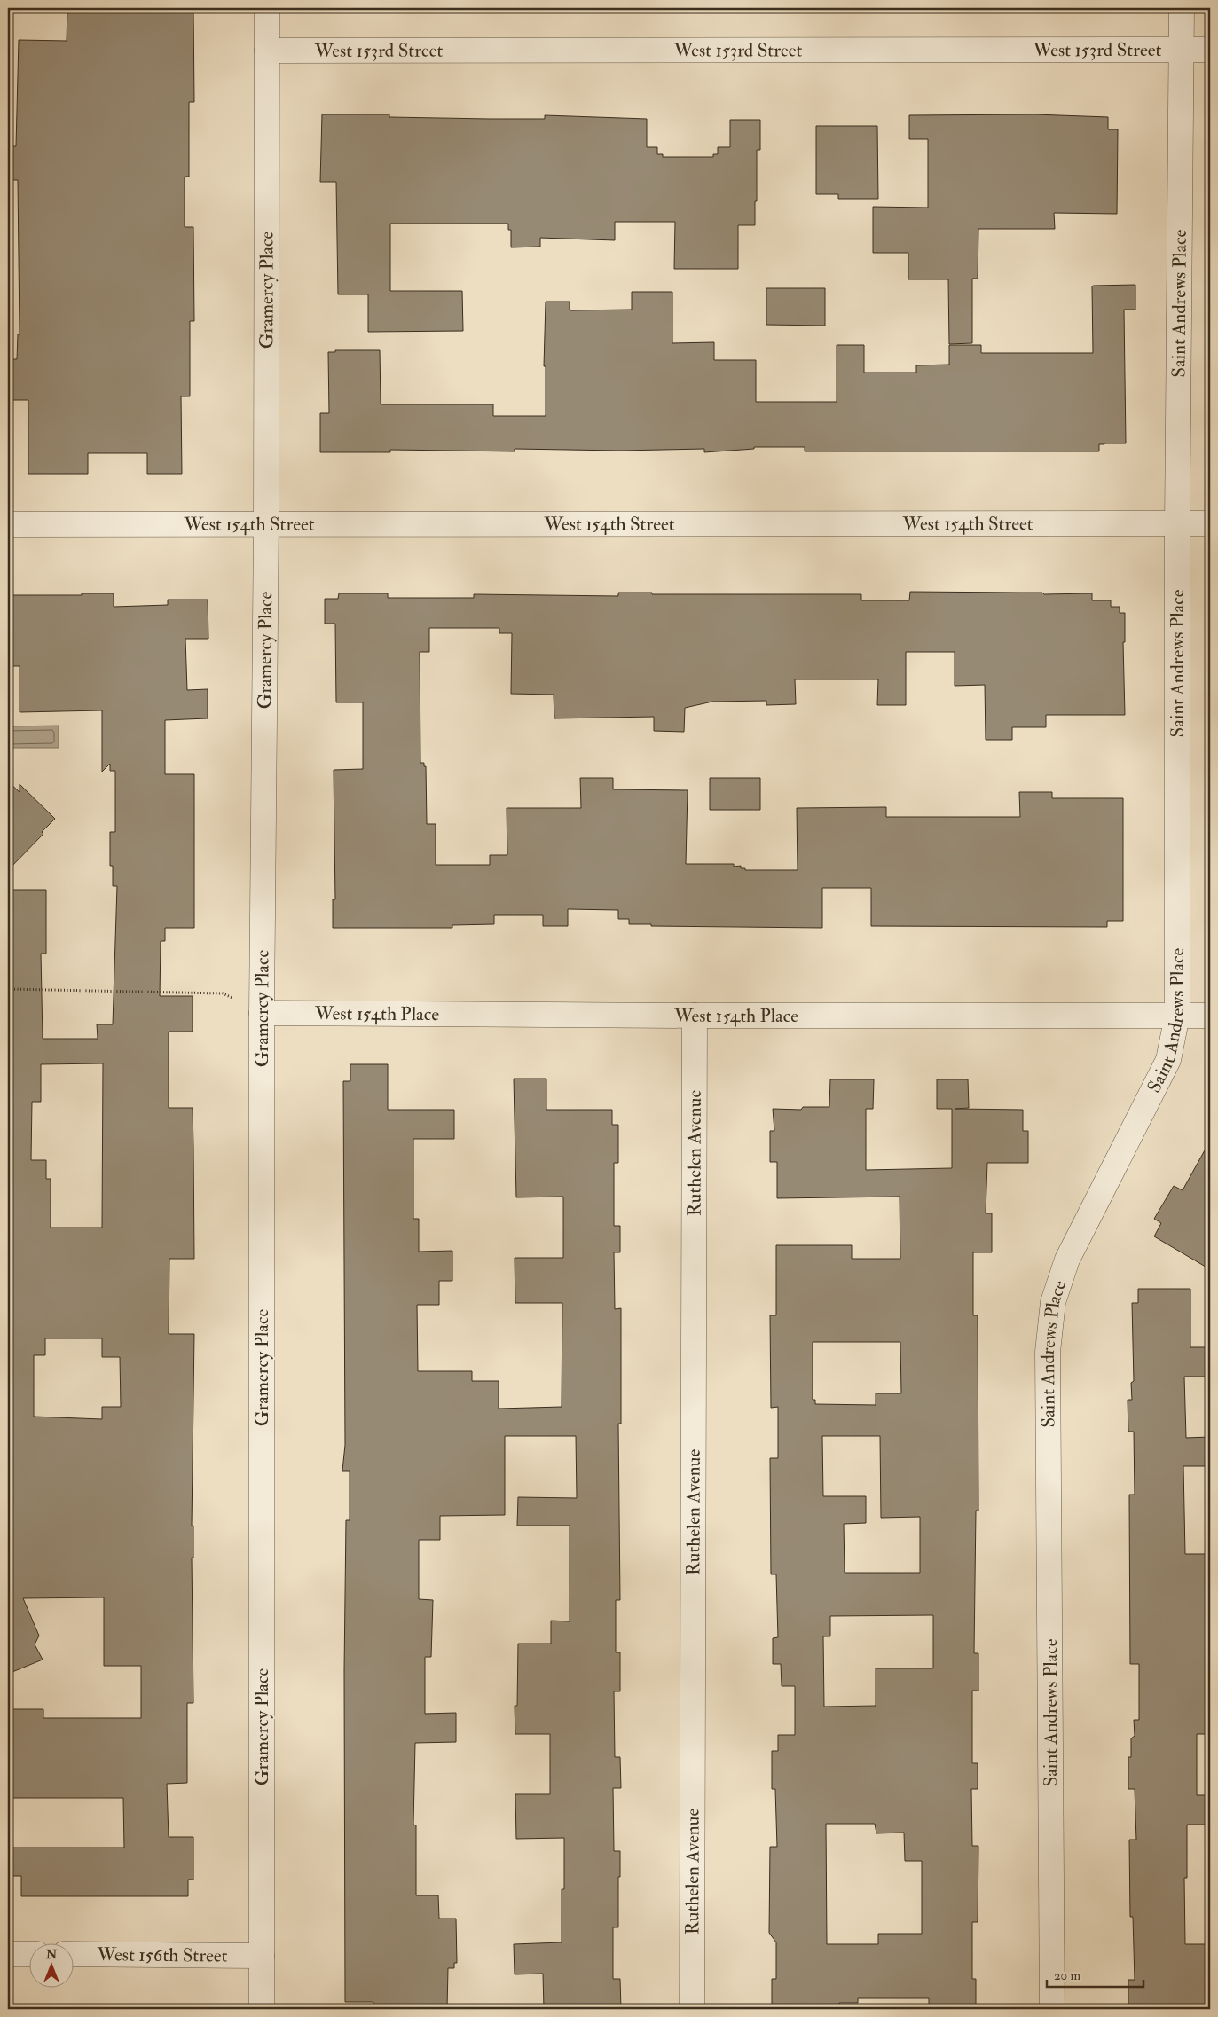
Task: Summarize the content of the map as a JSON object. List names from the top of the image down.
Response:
{
  "streets": {
    "street": [
      "West 153rd Street",
      "Gramercy Place",
      "Saint Andrews Place",
      "West 154th Street",
      "West 154th Place",
      "Ruthelen Avenue",
      "West 156th Street"
    ]
  },
  "crossings": [
    ["West 153rd Street", "Gramercy Place"],
    ["West 153rd Street", "Saint Andrews Place"],
    ["Gramercy Place", "West 154th Street"],
    ["Gramercy Place", "West 154th Place"],
    ["Gramercy Place", "West 156th Street"],
    ["Saint Andrews Place", "West 154th Street"],
    ["Saint Andrews Place", "West 154th Place"],
    ["West 154th Place", "Ruthelen Avenue"]
  ],
  "scale_bar": "20 m",
  "north": "top"
}
